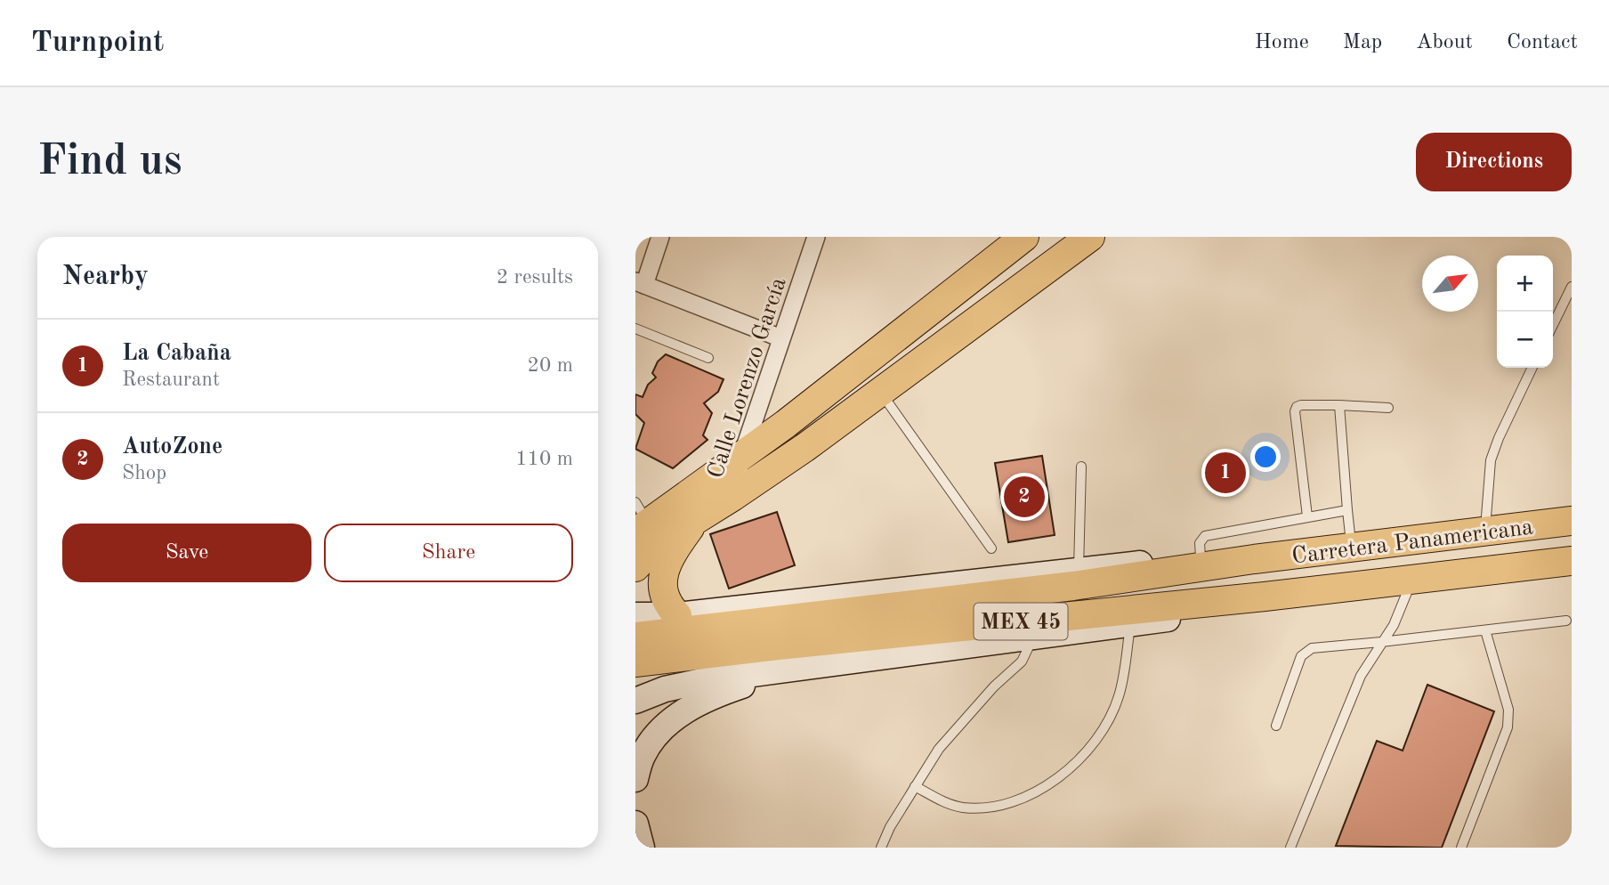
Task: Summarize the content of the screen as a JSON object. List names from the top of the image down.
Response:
{
  "streets": {
    "main road": ["Carretera Panamericana", "MEX 45"],
    "street": ["Calle Lorenzo García"]
  },
  "crossings": [
    ["Carretera Panamericana", "MEX 45"]
  ],
  "north": "top right",
  "page": {
    "header": "Turnpoint",
    "nav": [
      "Home",
      "Map",
      "About",
      "Contact"
    ],
    "buttons": [
      "Directions",
      ["Save", "Share"]
    ],
    "title": "Find us",
    "heading": ["Nearby", "2 results"],
    "map_buttons": ["+", "−"],
    "list": [
      {
        "mark": "1",
        "name": "La Cabaña",
        "note": "Restaurant",
        "value": "20 m"
      },
      {
        "mark": "2",
        "name": "AutoZone",
        "note": "Shop",
        "value": "110 m"
      }
    ],
    "pins": ["1", "2"]
  }
}
